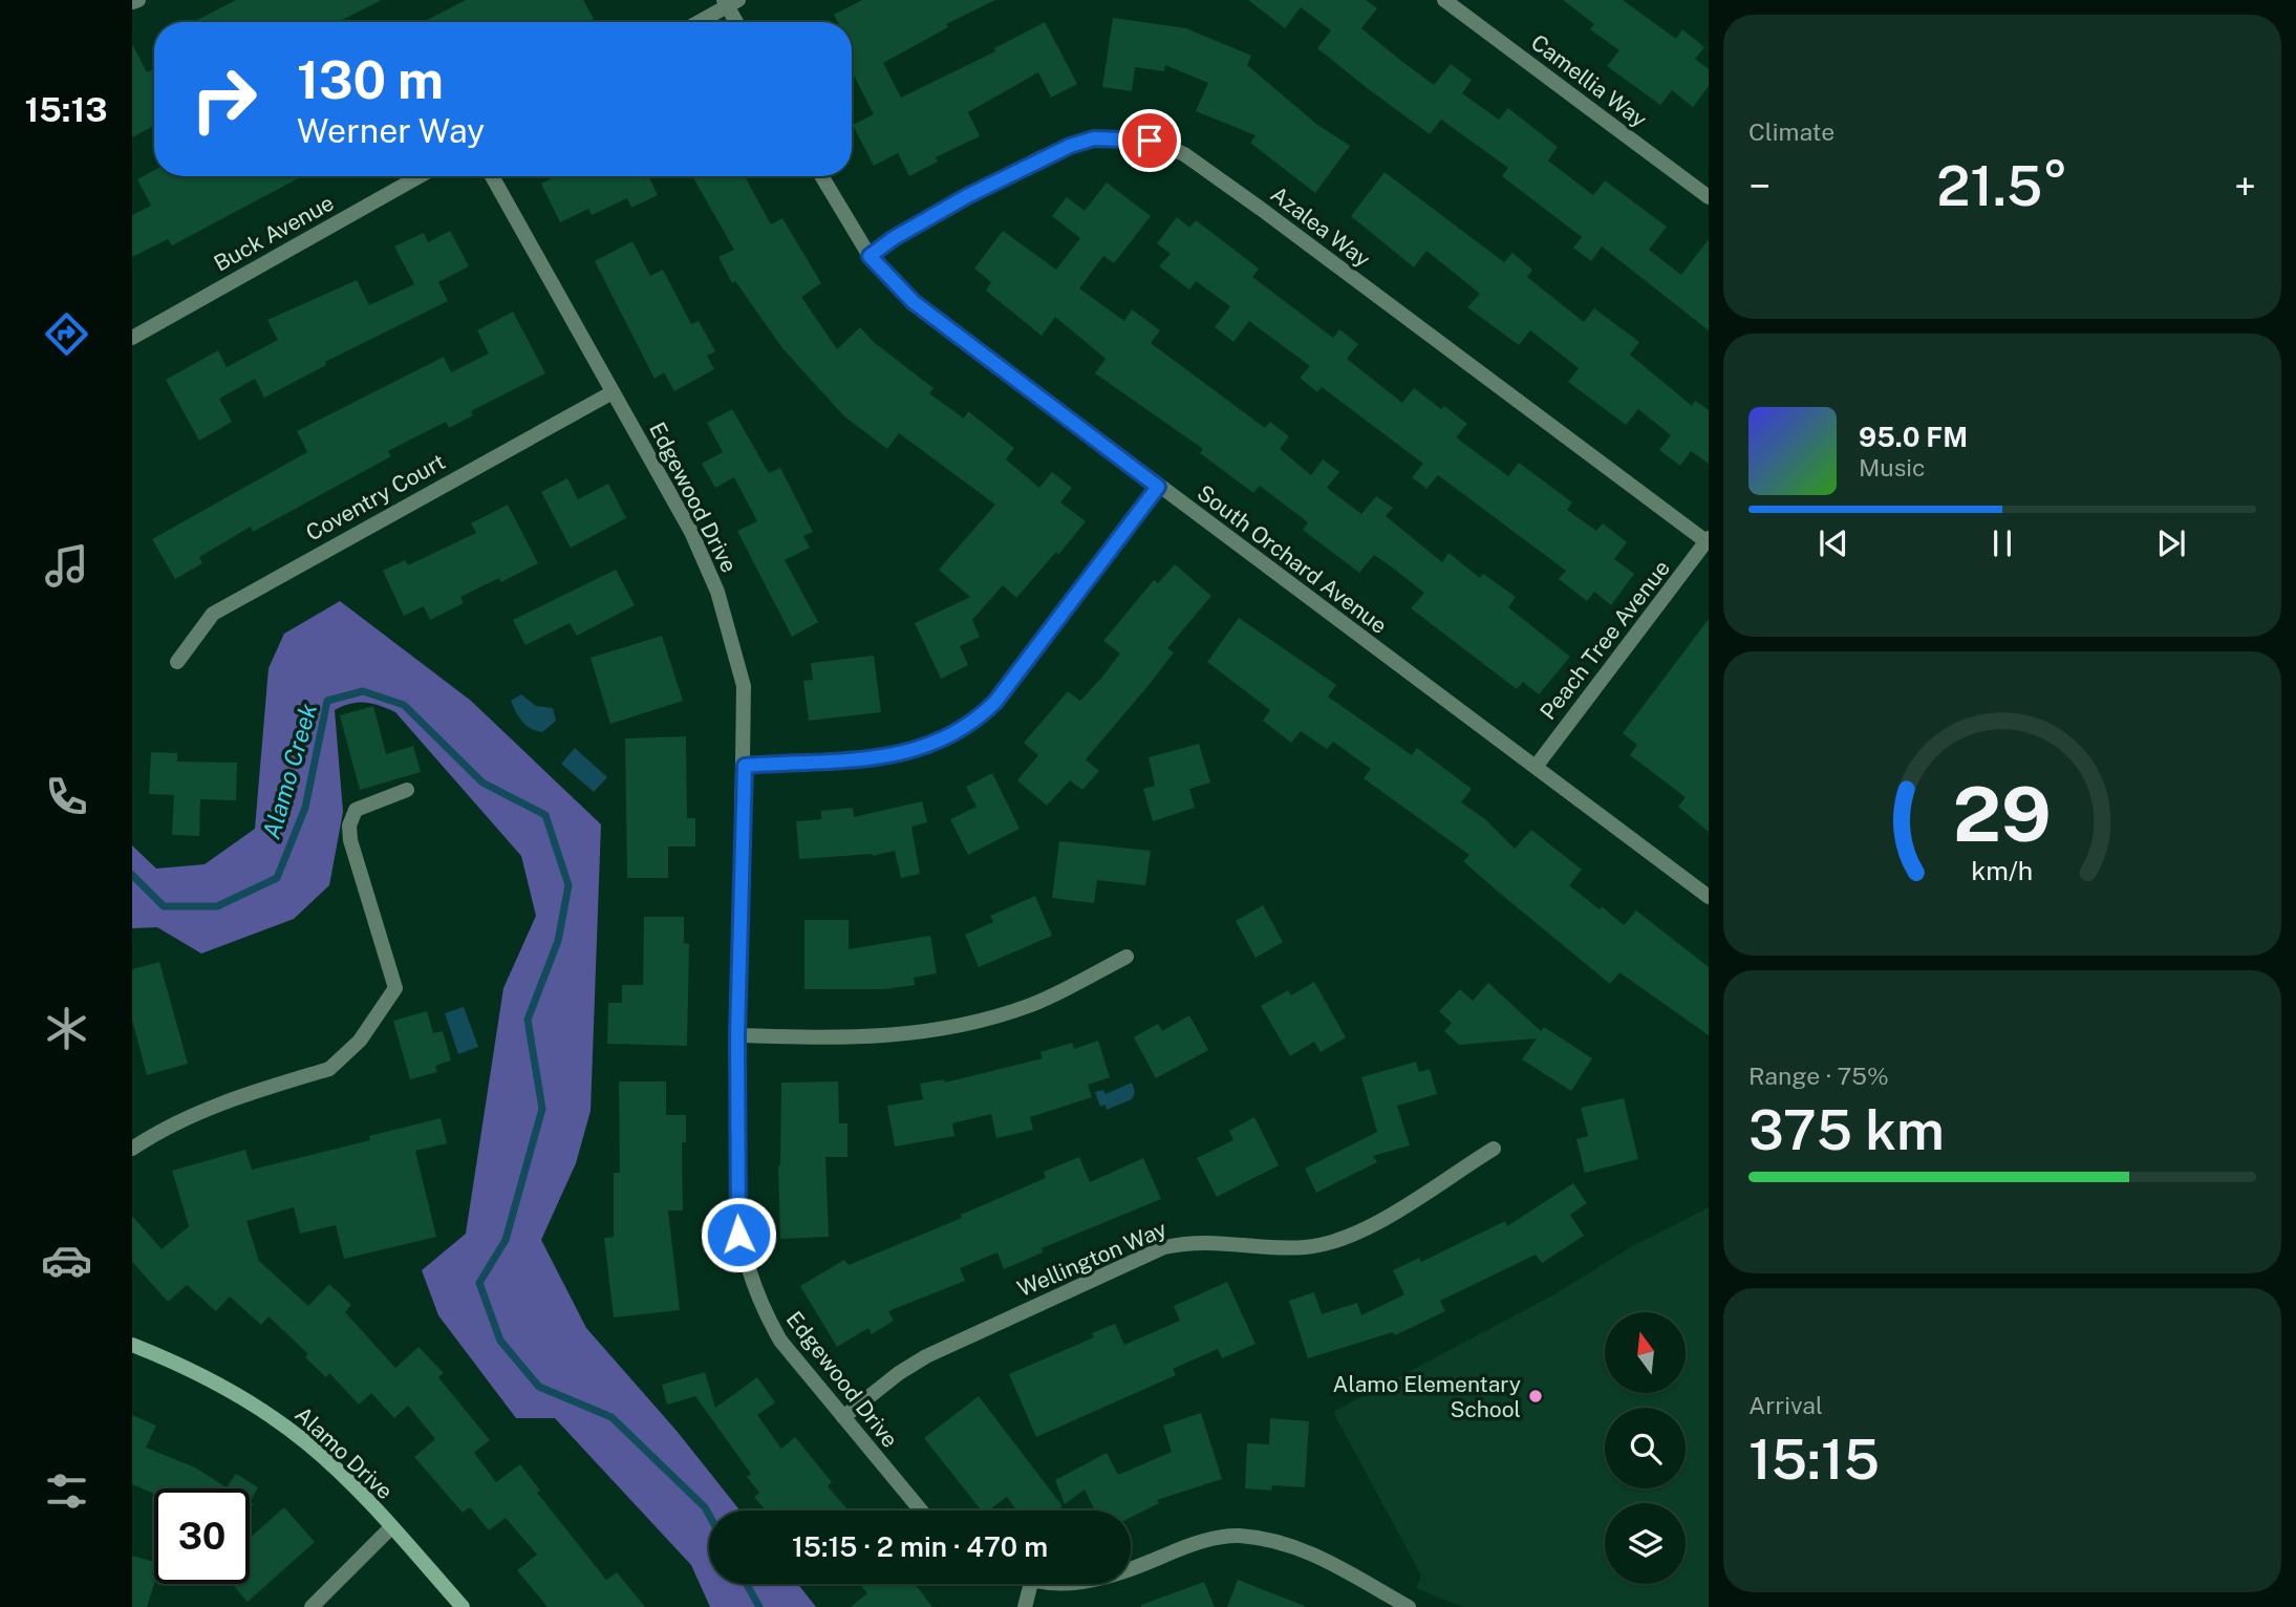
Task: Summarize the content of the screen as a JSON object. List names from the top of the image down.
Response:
{
  "streets": {
    "main road": ["Alamo Drive"],
    "street": [
      "Camellia Way",
      "Azalea Way",
      "Buck Avenue",
      "Coventry Court",
      "Edgewood Drive",
      "South Orchard Avenue",
      "Peach Tree Avenue",
      "Wellington Way"
    ]
  },
  "crossings": [
    ["Azalea Way", "South Orchard Avenue"],
    ["Azalea Way", "Peach Tree Avenue"],
    ["Coventry Court", "Edgewood Drive"],
    ["Edgewood Drive", "Wellington Way"],
    ["South Orchard Avenue", "Peach Tree Avenue"]
  ],
  "water": ["Alamo Creek"],
  "places": ["Alamo Elementary School"],
  "north": "top",
  "page": {
    "tabs": "15:13",
    "tile": [
      "Climate",
      ["Range · 75%", "375 km"],
      ["Arrival", "15:15"]
    ],
    "turn": ["130 m", "Werner Way"],
    "heat": ["−", "21.5°", "+"],
    "song": ["95.0 FM", "Music"],
    "limit": "30",
    "trip": "15:15 · 2 min · 470 m",
    "gauge": ["29", "km/h"]
  }
}
